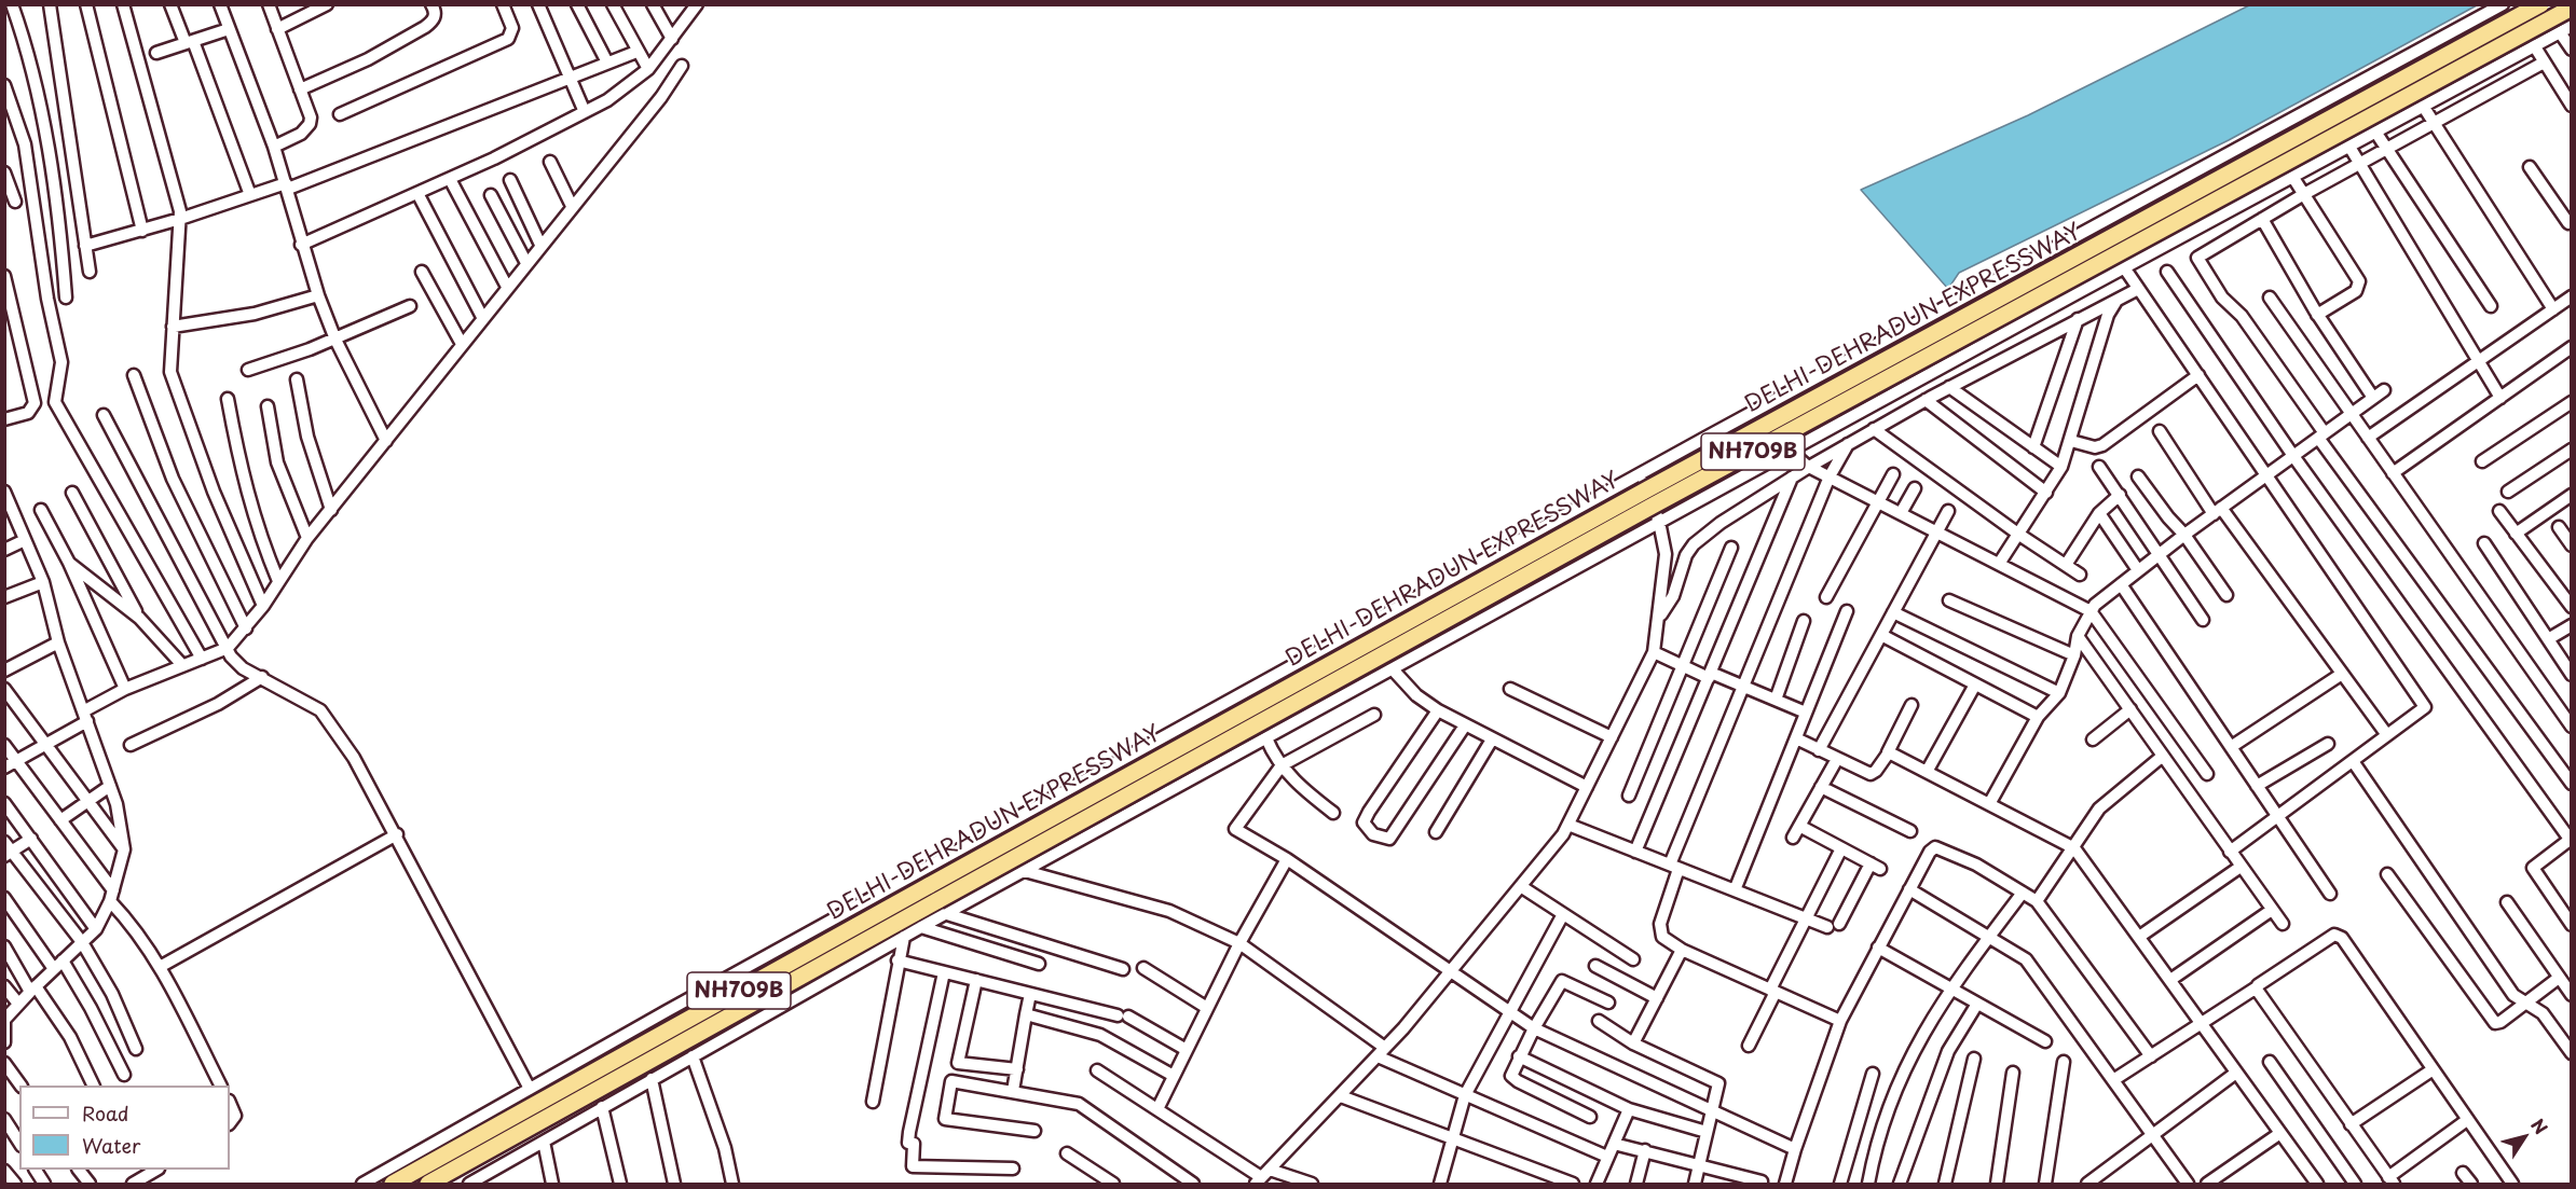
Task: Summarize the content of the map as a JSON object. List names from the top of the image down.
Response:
{
  "streets": {
    "highway": ["DELHI-DEHRADUN EXPRESSWAY", "NH709B"]
  },
  "legend": ["Road", "Water"],
  "north": "top right"
}
